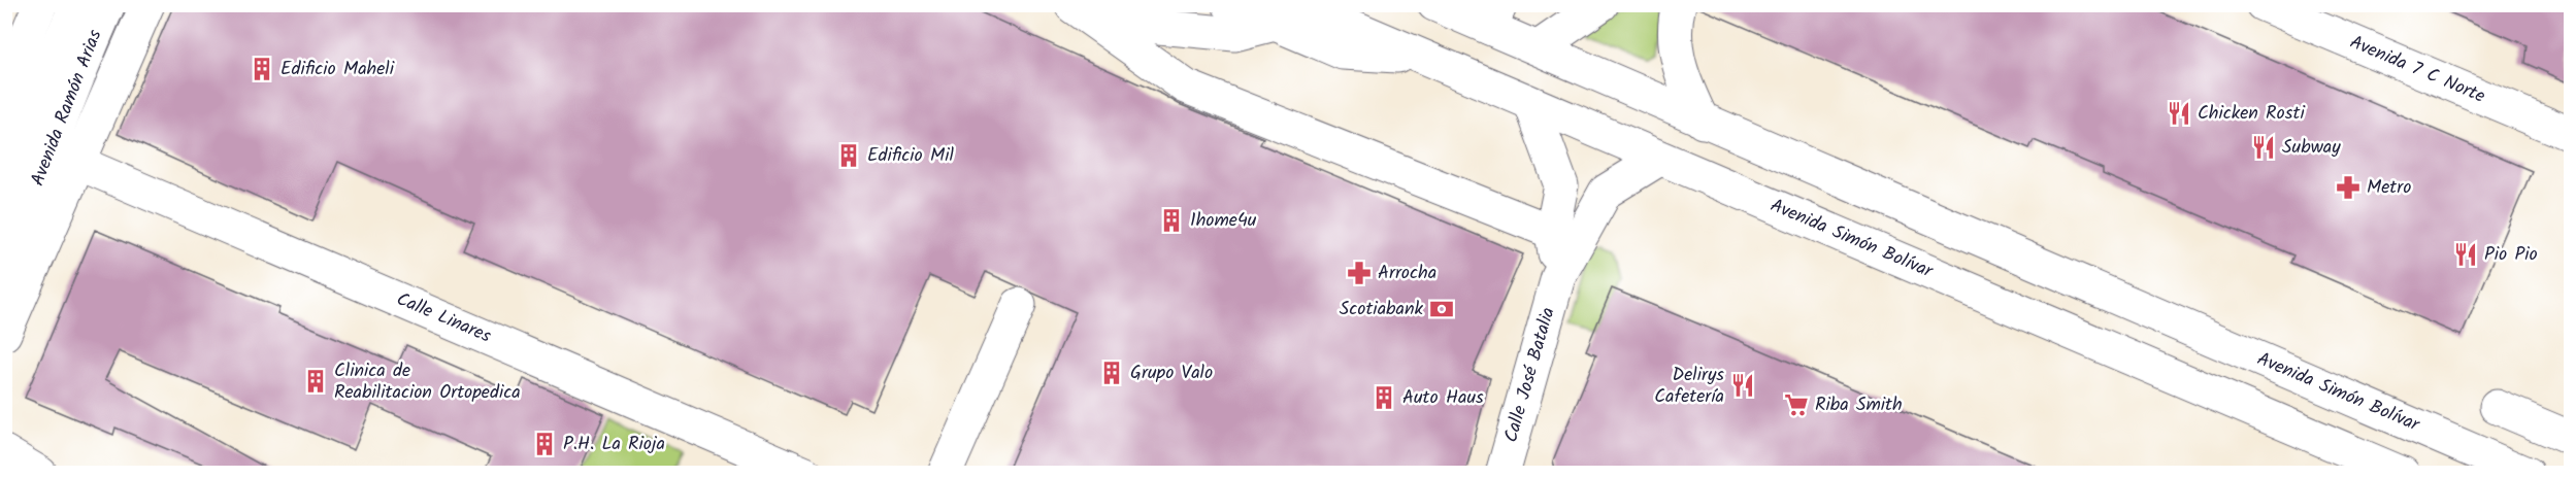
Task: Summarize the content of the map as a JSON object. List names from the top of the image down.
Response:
{
  "streets": {
    "main road": [
      "Avenida 7 C Norte",
      "Avenida Ramón Arias",
      "Avenida Simón Bolívar",
      "Calle Linares",
      "Calle José Batalia"
    ]
  },
  "crossings": [
    ["Avenida Simón Bolívar", "Calle José Batalia"]
  ],
  "places": {
    "building": [
      "Edificio Maheli",
      "Edificio Mil",
      "1home4u",
      "Grupo Valo",
      "Clinica de Reabilitacion Ortopedica",
      "Auto Haus",
      "P.H. La Rioja"
    ],
    "restaurant": [
      "Chicken Rosti",
      "Subway",
      "Pio Pio",
      "Delirys Cafetería"
    ],
    "pharmacy": ["Metro", "Arrocha"],
    "bank": ["Scotiabank"],
    "supermarket": ["Riba Smith"]
  }
}
